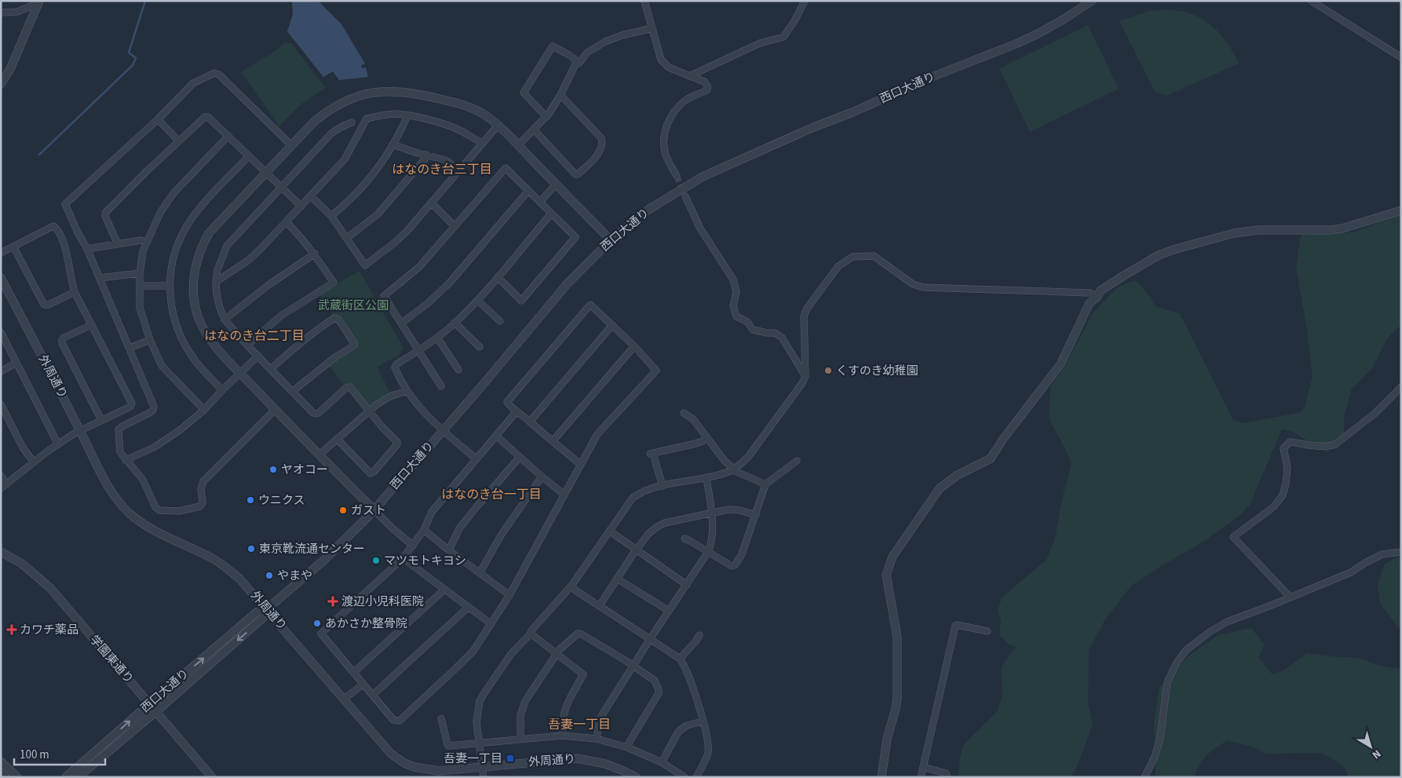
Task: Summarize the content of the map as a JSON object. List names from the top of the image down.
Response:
{
  "streets": {
    "street": ["西口大通り", "外周通り", "学園東通り"]
  },
  "crossings": [
    ["西口大通り", "外周通り"],
    ["西口大通り", "学園東通り"]
  ],
  "districts": [
    "はなのき台三丁目",
    "はなのき台二丁目",
    "はなのき台一丁目",
    "吾妻一丁目"
  ],
  "parks": ["武蔵街区公園"],
  "places": {
    "other": [
      "くすのき幼稚園",
      "ヤオコー",
      "ウニクス",
      "ガスト",
      "東京靴流通センター",
      "マツモトキヨシ",
      "やまや",
      "あかさか整骨院"
    ],
    "health": ["渡辺小児科医院", "カワチ薬品"],
    "transit": ["吾妻一丁目"]
  },
  "scale_bar": "100 m",
  "north": "bottom right"
}
